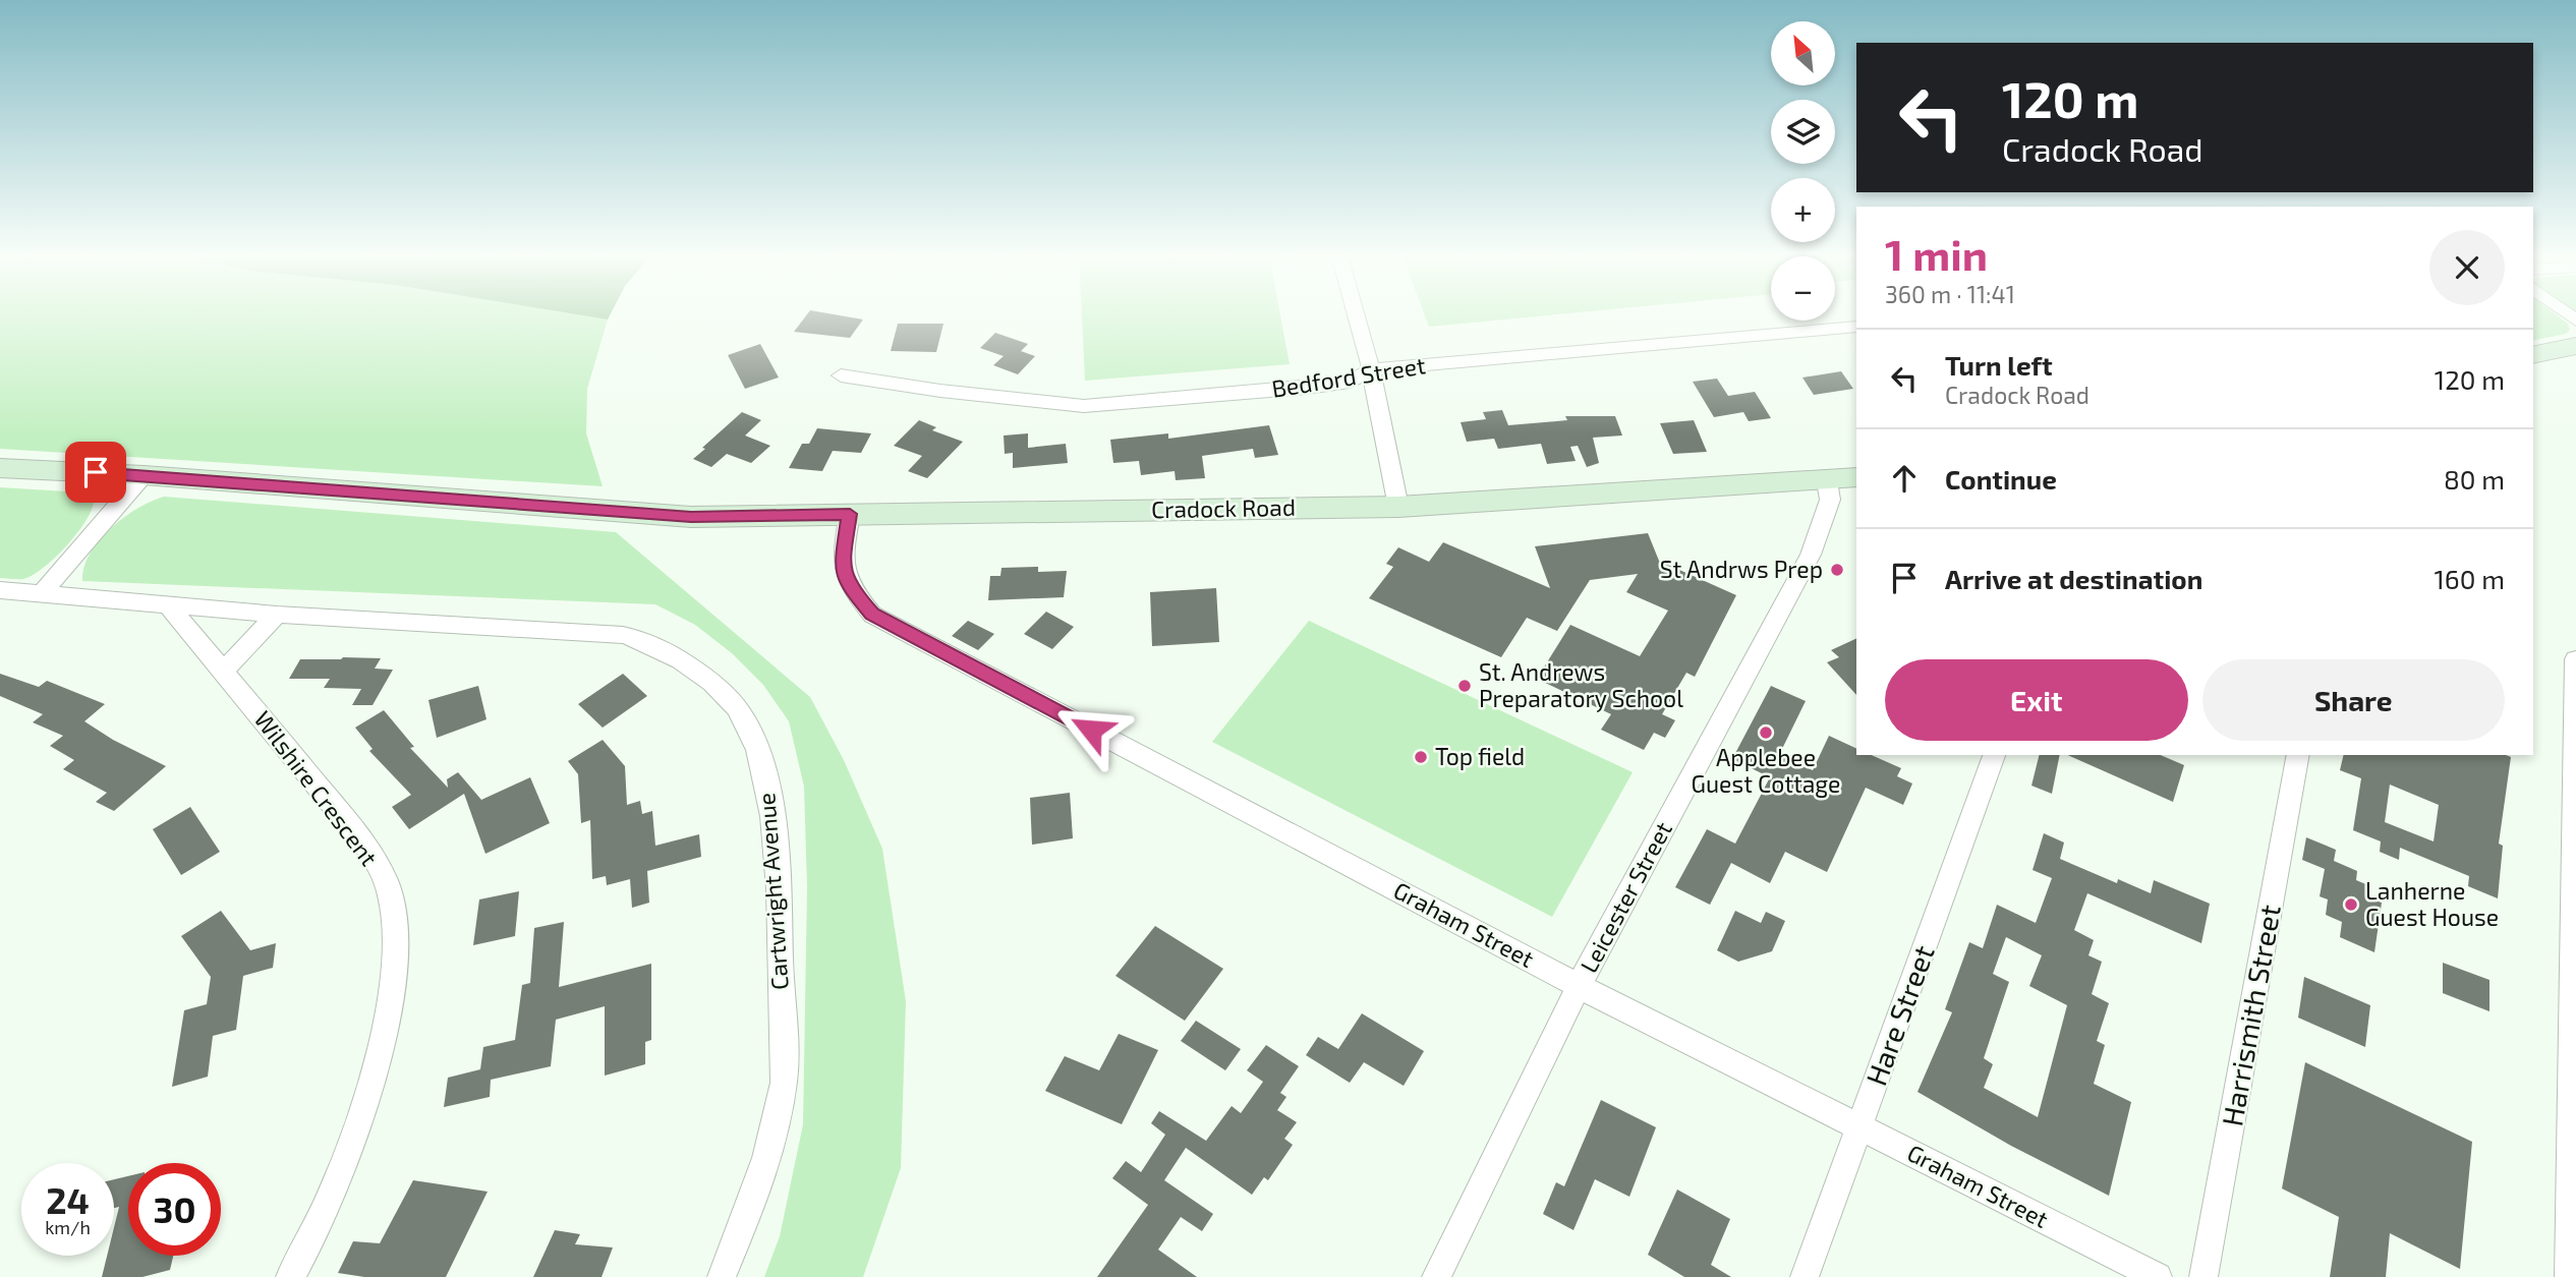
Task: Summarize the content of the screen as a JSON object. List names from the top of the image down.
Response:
{
  "streets": {
    "main road": ["Cradock Road"],
    "street": [
      "Bedford Street",
      "Wilshire Crescent",
      "Cartwright Avenue",
      "Leicester Street",
      "Graham Street",
      "Hare Street",
      "Harrismith Street"
    ]
  },
  "crossings": [
    ["Cradock Road", "Leicester Street"],
    ["Cradock Road", "Graham Street"],
    ["Wilshire Crescent", "Cartwright Avenue"],
    ["Leicester Street", "Graham Street"],
    ["Graham Street", "Hare Street"]
  ],
  "places": [
    "St Andrws Prep",
    "St. Andrews Preparatory School",
    "Applebee Guest Cottage",
    "Top field",
    "Lanherne Guest House"
  ],
  "north": "top left",
  "page": {
    "map_buttons": ["+", "−"],
    "turn": ["120 m", "Cradock Road"],
    "heading": ["1 min", "360 m · 11:41"],
    "list": [
      {
        "name": "Turn left",
        "note": "Cradock Road",
        "value": "120 m"
      },
      {
        "name": "Continue",
        "value": "80 m"
      },
      {
        "name": "Arrive at destination",
        "value": "160 m"
      }
    ],
    "buttons": ["Exit", "Share"],
    "speed": "24 km/h",
    "limit": "30"
  }
}
